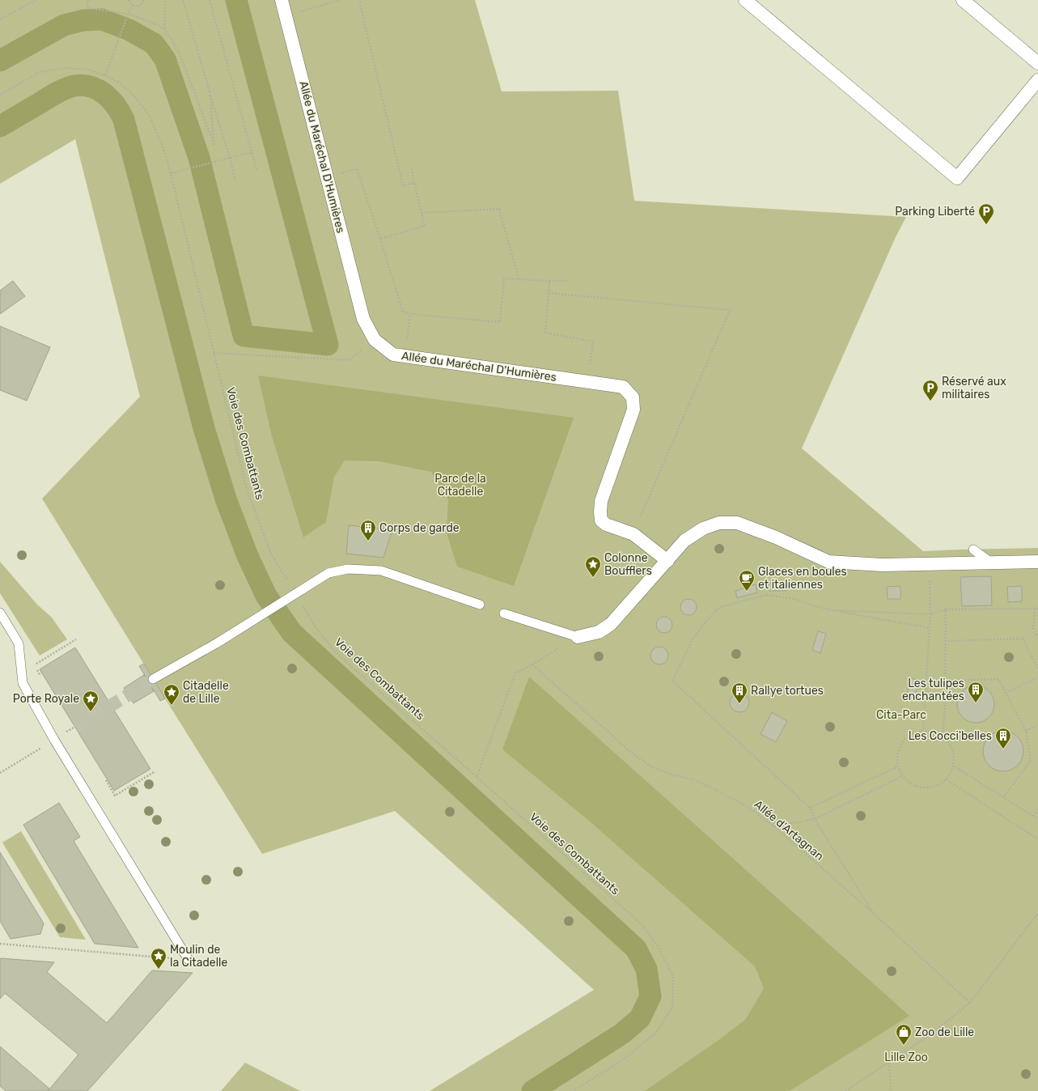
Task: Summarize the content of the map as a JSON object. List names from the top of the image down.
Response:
{
  "streets": {
    "street": ["Allée du Maréchal D'Humières"],
    "path": ["Voie des Combattants", "Allée d'Artagnan"]
  },
  "parks": ["Parc de la Citadelle", "Cita-Parc", "Lille Zoo"],
  "places": {
    "parking": ["Parking Liberté", "Réservé aux militaires"],
    "building": [
      "Corps de garde",
      "Les tulipes enchantées",
      "Rallye tortues",
      "Les Cocci'belles"
    ],
    "place": [
      "Colonne Boufflers",
      "Citadelle de Lille",
      "Porte Royale",
      "Moulin de la Citadelle"
    ],
    "cafe": ["Glaces en boules et italiennes"],
    "shop": ["Zoo de Lille"]
  }
}
